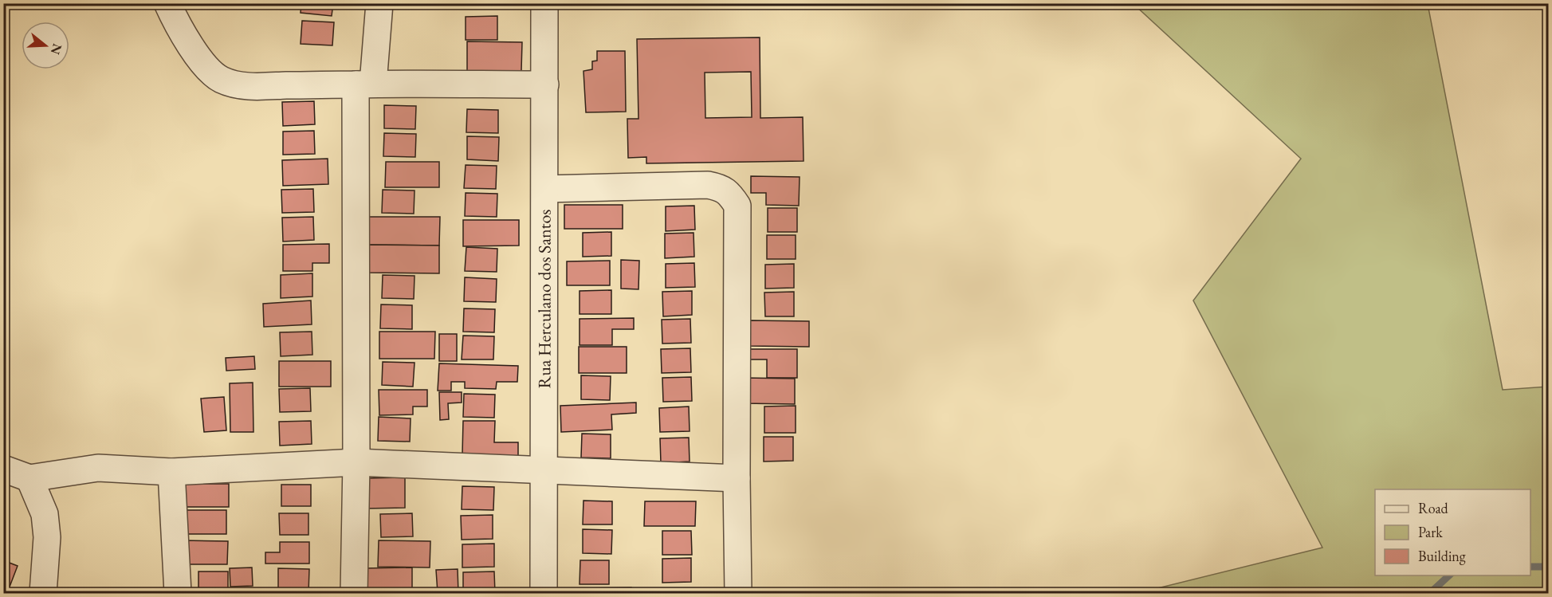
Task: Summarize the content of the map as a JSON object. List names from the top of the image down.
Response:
{
  "streets": {
    "street": ["Rua Herculano dos Santos"]
  },
  "legend": ["Road", "Park", "Building"],
  "north": "right"
}
